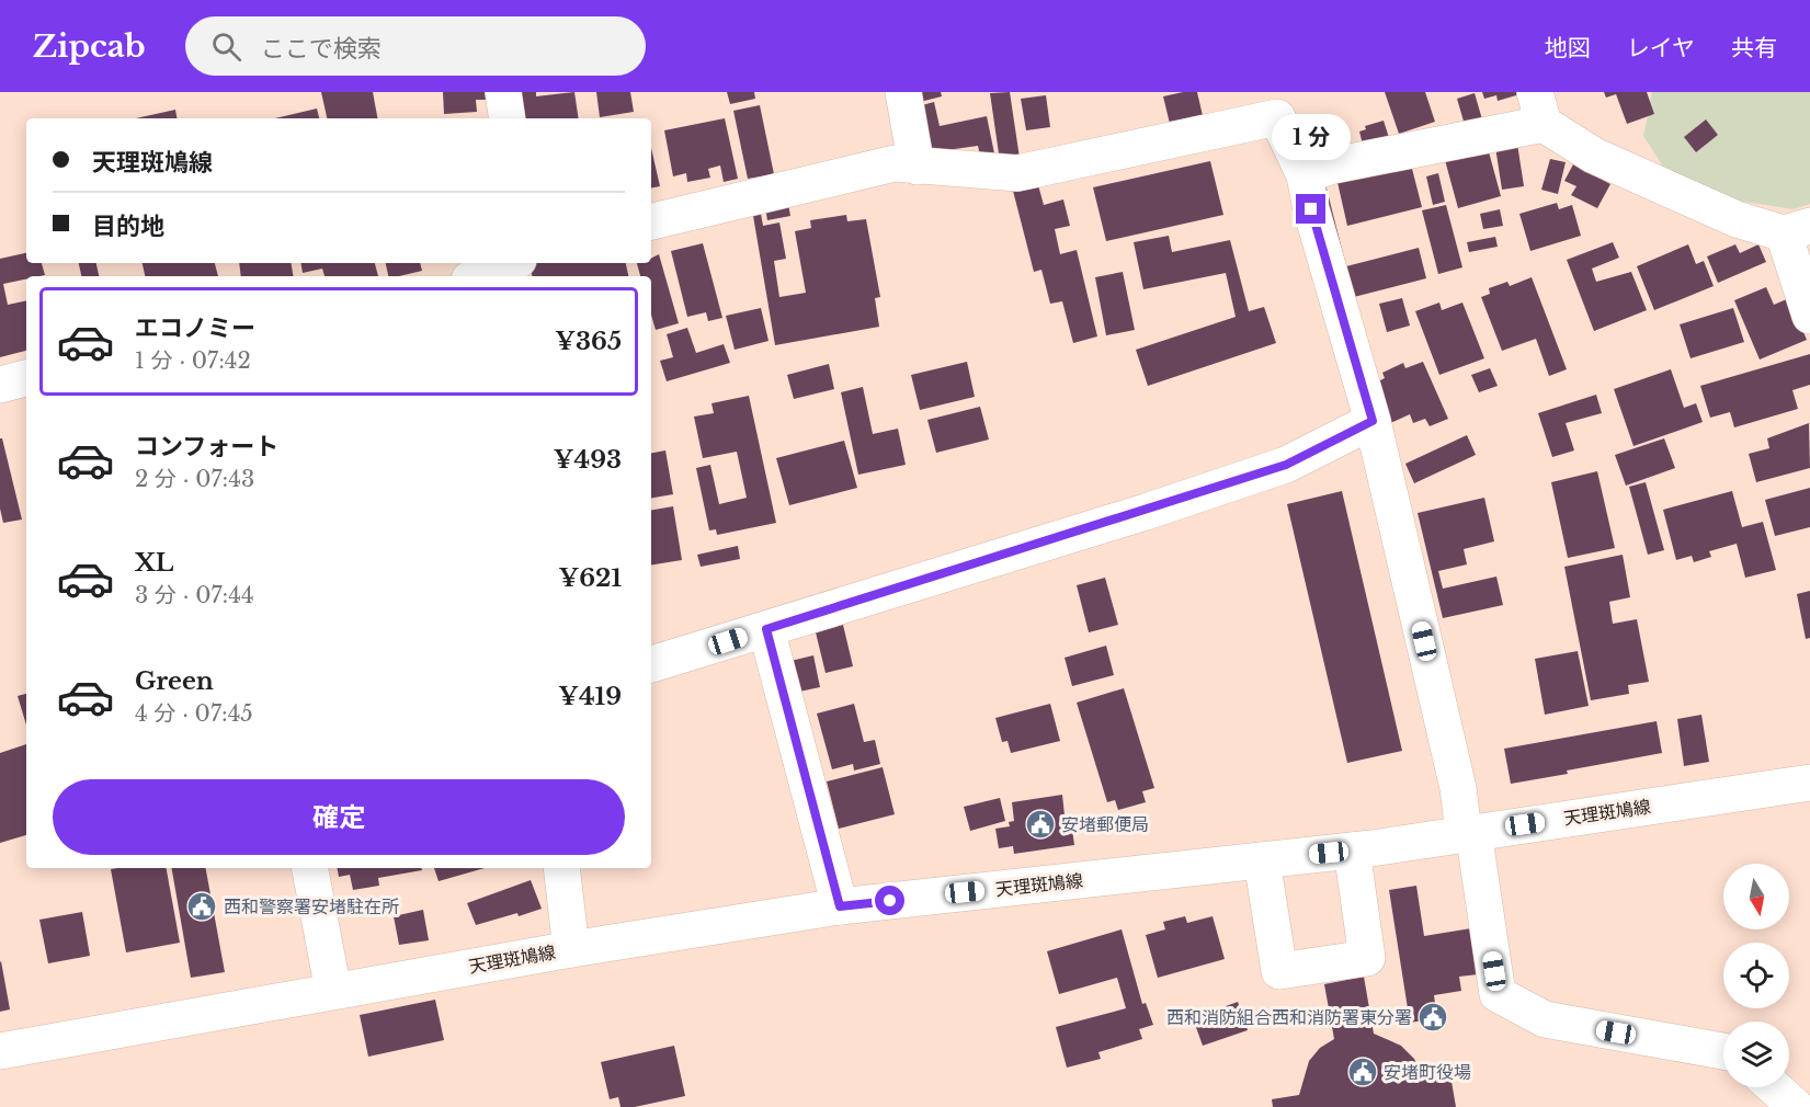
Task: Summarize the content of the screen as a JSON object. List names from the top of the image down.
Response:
{
  "streets": {
    "street": ["天理斑鳩線"]
  },
  "places": {
    "public building": [
      "安堵郵便局",
      "西和警察署安堵駐在所",
      "西和消防組合西和消防署東分署",
      "安堵町役場"
    ]
  },
  "north": "bottom",
  "page": {
    "header": "Zipcab",
    "search": "ここで検索",
    "nav": ["地図", "レイヤ", "共有"],
    "bubble": "1 分",
    "banner": ["天理斑鳩線", "目的地"],
    "list": [
      {
        "name": "エコノミー",
        "note": "1 分 · 07:42",
        "value": "¥365"
      },
      {
        "name": "コンフォート",
        "note": "2 分 · 07:43",
        "value": "¥493"
      },
      {
        "name": "XL",
        "note": "3 分 · 07:44",
        "value": "¥621"
      },
      {
        "name": "Green",
        "note": "4 分 · 07:45",
        "value": "¥419"
      }
    ],
    "buttons": "確定"
  }
}
